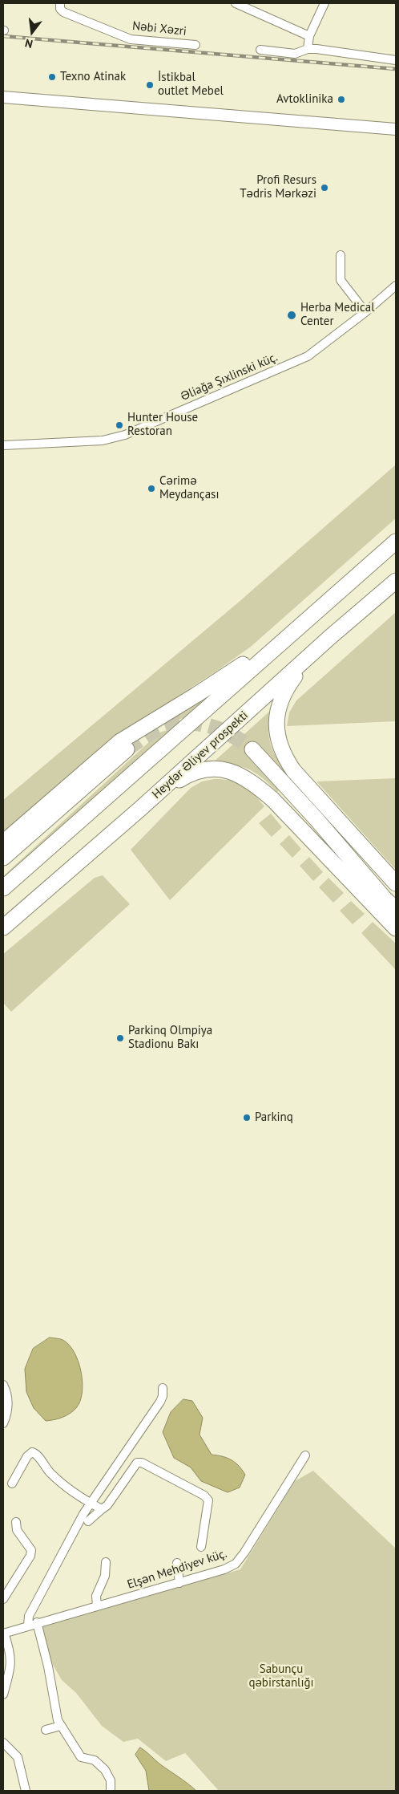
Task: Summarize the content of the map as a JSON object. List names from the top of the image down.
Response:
{
  "streets": {
    "highway": ["Heydər Əliyev prospekti"],
    "street": ["Nəbi Xəzri", "Əliağa Şıxlinski küç.", "Elşən Mehdiyev küç."]
  },
  "parks": ["Sabunçu qəbirstanlığı"],
  "places": [
    "Texno Atinak",
    "İstikbal outlet Mebel",
    "Avtoklinika",
    "Profi Resurs Tədris Mərkəzi",
    "Herba Medical Center",
    "Hunter House Restoran",
    "Cərimə Meydançası",
    "Parkinq Olmpiya Stadionu Bakı",
    "Parkinq"
  ],
  "north": "bottom"
}
